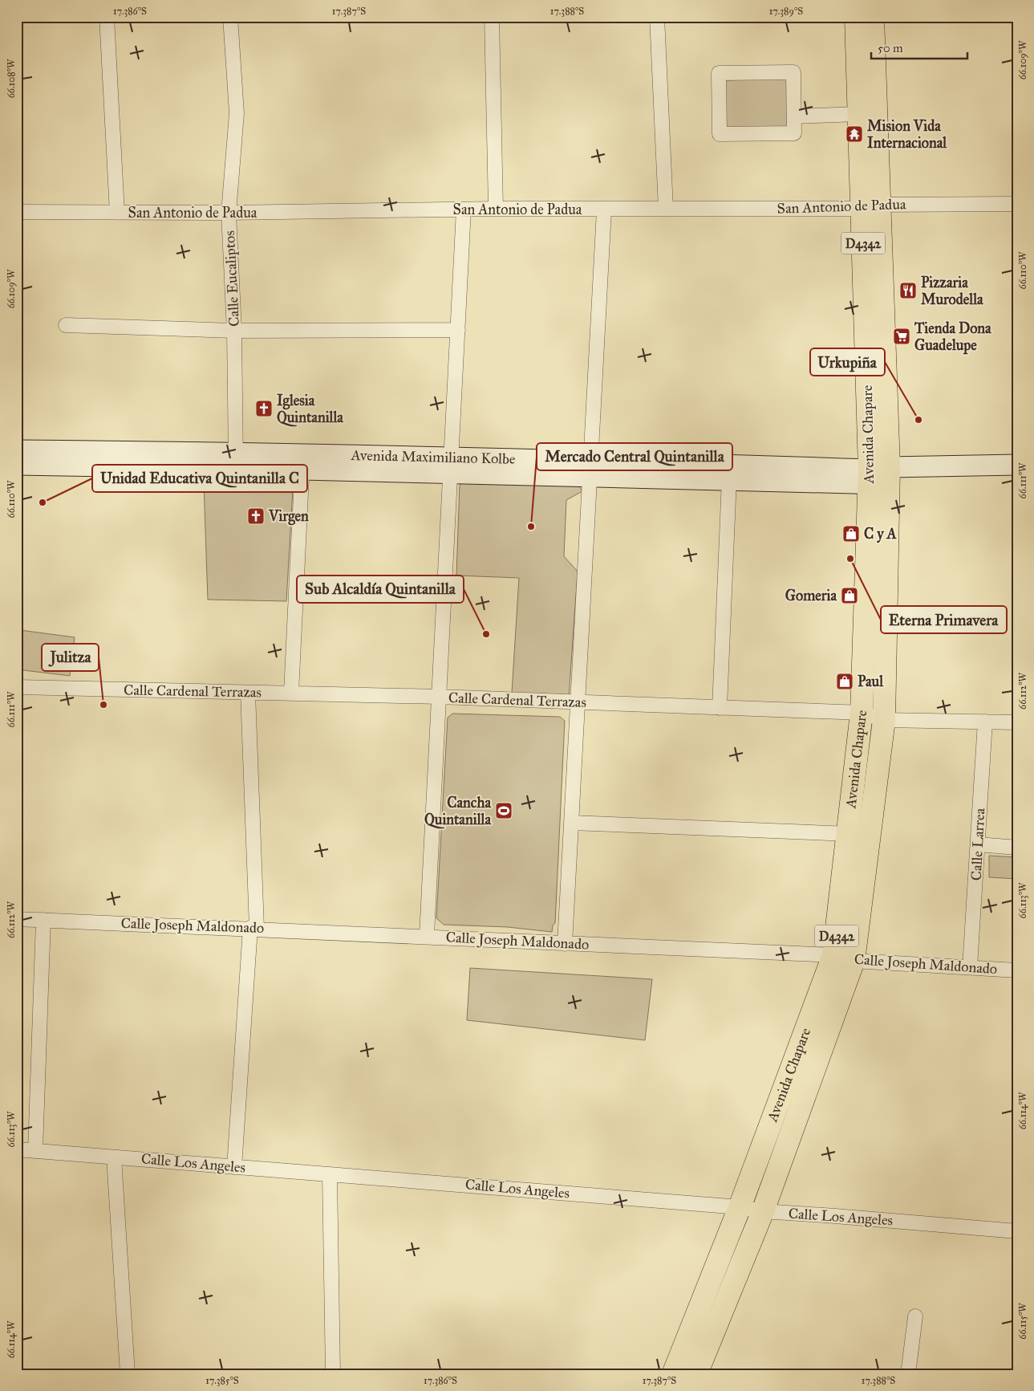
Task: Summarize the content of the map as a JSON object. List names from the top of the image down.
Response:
{
  "streets": {
    "main road": ["D4342", "Avenida Chapare", "Avenida Maximiliano Kolbe"],
    "street": [
      "San Antonio de Padua",
      "Calle Eucaliptos",
      "Calle Cardenal Terrazas",
      "Calle Larrea",
      "Calle Joseph Maldonado",
      "Calle Los Angeles"
    ]
  },
  "crossings": [
    ["San Antonio de Padua", "Calle Eucaliptos"],
    ["San Antonio de Padua", "Avenida Chapare"],
    ["Calle Eucaliptos", "Avenida Maximiliano Kolbe"],
    ["Avenida Chapare", "Avenida Maximiliano Kolbe"],
    ["Avenida Chapare", "Calle Cardenal Terrazas"],
    ["Avenida Chapare", "Calle Joseph Maldonado"],
    ["Avenida Chapare", "Calle Los Angeles"],
    ["Calle Cardenal Terrazas", "Calle Larrea"],
    ["Calle Larrea", "Calle Joseph Maldonado"]
  ],
  "places": {
    "temple": ["Mision Vida Internacional"],
    "restaurant": ["Pizzaria Murodella"],
    "supermarket": ["Tienda Dona Guadelupe"],
    "church": ["Iglesia Quintanilla", "Virgen"],
    "other": [
      "Urkupiña",
      "Unidad Educativa Quintanilla C",
      "Mercado Central Quintanilla",
      "Eterna Primavera",
      "Sub Alcaldía Quintanilla",
      "Julitza"
    ],
    "shop": ["C y A", "Gomeria", "Paul"],
    "sports": ["Cancha Quintanilla"]
  },
  "scale_bar": "50 m",
  "coordinates": [
    "17.386°S",
    "17.387°S",
    "17.388°S",
    "17.389°S",
    "66.109°W",
    "66.108°W",
    "66.110°W",
    "66.111°W",
    "66.112°W",
    "66.113°W",
    "66.114°W",
    "66.115°W",
    "17.385°S"
  ]
}
